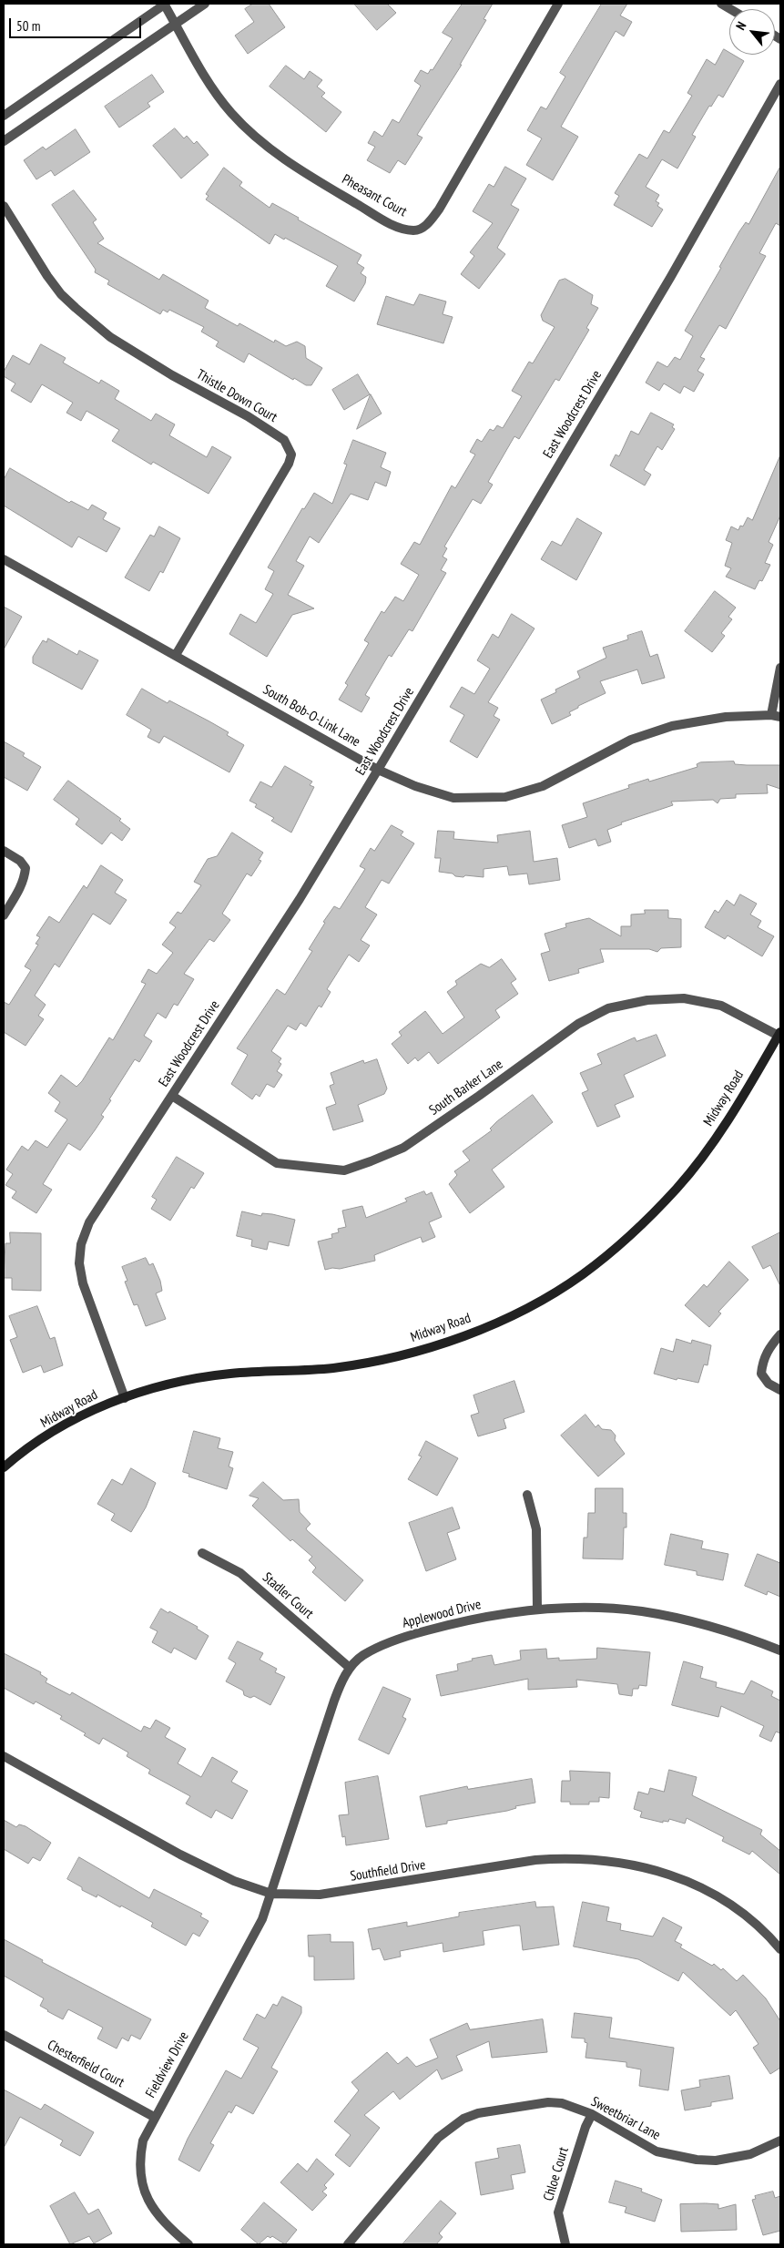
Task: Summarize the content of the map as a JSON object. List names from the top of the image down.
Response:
{
  "streets": {
    "main road": ["Midway Road"],
    "street": [
      "Pheasant Court",
      "Thistle Down Court",
      "East Woodcrest Drive",
      "South Bob-O-Link Lane",
      "South Barker Lane",
      "Stadler Court",
      "Applewood Drive",
      "Southfield Drive",
      "Chesterfield Court",
      "Fieldview Drive",
      "Sweetbriar Lane",
      "Chloe Court"
    ]
  },
  "crossings": [
    ["Thistle Down Court", "South Bob-O-Link Lane"],
    ["East Woodcrest Drive", "South Bob-O-Link Lane"],
    ["East Woodcrest Drive", "South Barker Lane"],
    ["East Woodcrest Drive", "Midway Road"],
    ["South Barker Lane", "Midway Road"],
    ["Stadler Court", "Applewood Drive"],
    ["Applewood Drive", "Southfield Drive"],
    ["Applewood Drive", "Fieldview Drive"],
    ["Southfield Drive", "Fieldview Drive"],
    ["Chesterfield Court", "Fieldview Drive"],
    ["Sweetbriar Lane", "Chloe Court"]
  ],
  "scale_bar": "50 m",
  "north": "top left"
}
